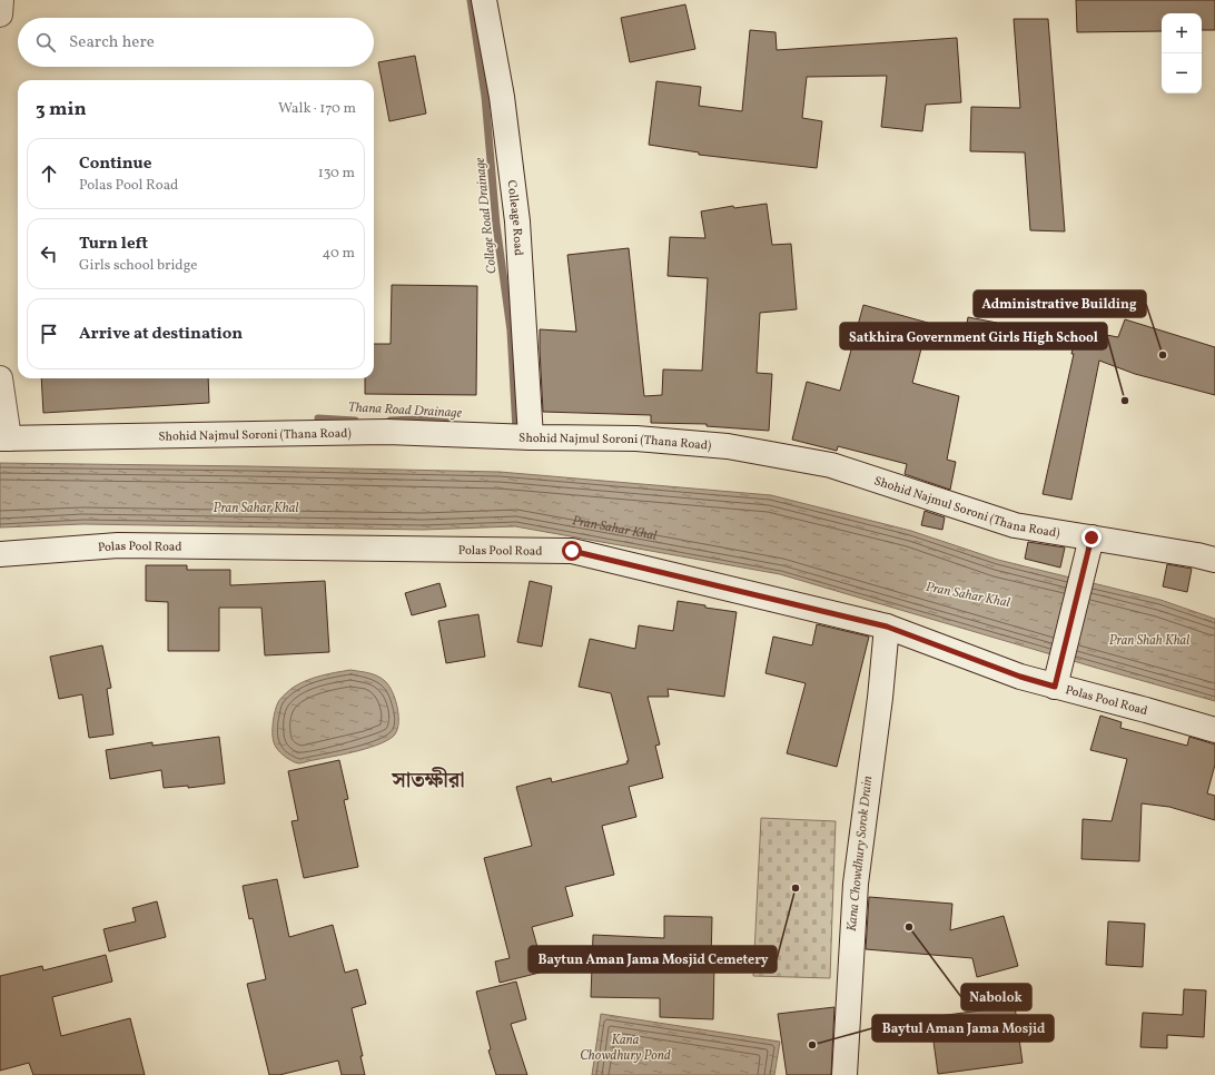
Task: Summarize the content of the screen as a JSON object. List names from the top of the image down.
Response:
{
  "streets": {
    "street": ["Colleage Road", "Shohid Najmul Soroni (Thana Road)", "Polas Pool Road"]
  },
  "crossings": [
    ["Colleage Road", "Shohid Najmul Soroni (Thana Road)"]
  ],
  "districts": ["সাতক্ষীরা"],
  "water": [
    "College Road Drainage",
    "Thana Road Drainage",
    "Pran Sahar Khal",
    "Pran Shah Khal",
    "Kana Chowdhury Sorok Drain",
    "Kana Chowdhury Pond"
  ],
  "places": [
    "Administrative Building",
    "Satkhira Government Girls High School",
    "Baytun Aman Jama Mosjid Cemetery",
    "Nabolok",
    "Baytul Aman Jama Mosjid"
  ],
  "page": {
    "map_buttons": ["+", "−"],
    "search": "Search here",
    "heading": ["3 min", "Walk · 170 m"],
    "list": [
      ["Continue", "Polas Pool Road", "130 m"],
      ["Turn left", "Girls school bridge", "40 m"],
      "Arrive at destination"
    ]
  }
}
